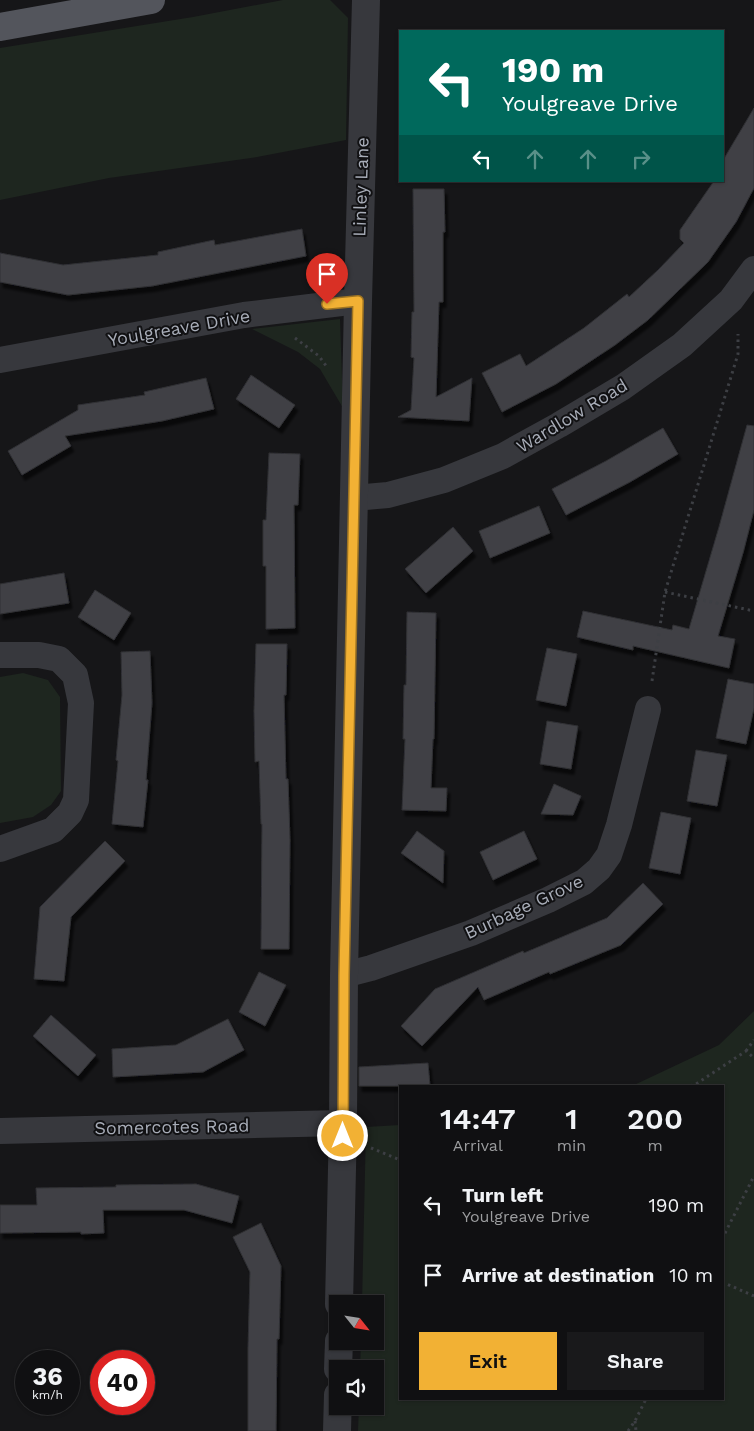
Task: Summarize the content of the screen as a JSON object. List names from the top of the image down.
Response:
{
  "streets": {
    "street": [
      "Linley Lane",
      "Youlgreave Drive",
      "Wardlow Road",
      "Burbage Grove",
      "Somercotes Road"
    ]
  },
  "crossings": [
    ["Linley Lane", "Youlgreave Drive"],
    ["Linley Lane", "Wardlow Road"],
    ["Linley Lane", "Burbage Grove"],
    ["Linley Lane", "Somercotes Road"]
  ],
  "north": "bottom right",
  "page": {
    "turn": ["190 m", "Youlgreave Drive"],
    "eta": [
      "14:47",
      "Arrival",
      "1",
      "min",
      "200",
      "m"
    ],
    "list": [
      {
        "name": "Turn left",
        "note": "Youlgreave Drive",
        "value": "190 m"
      },
      {
        "name": "Arrive at destination",
        "value": "10 m"
      }
    ],
    "buttons": ["Exit", "Share"],
    "speed": "36 km/h",
    "limit": "40"
  }
}
